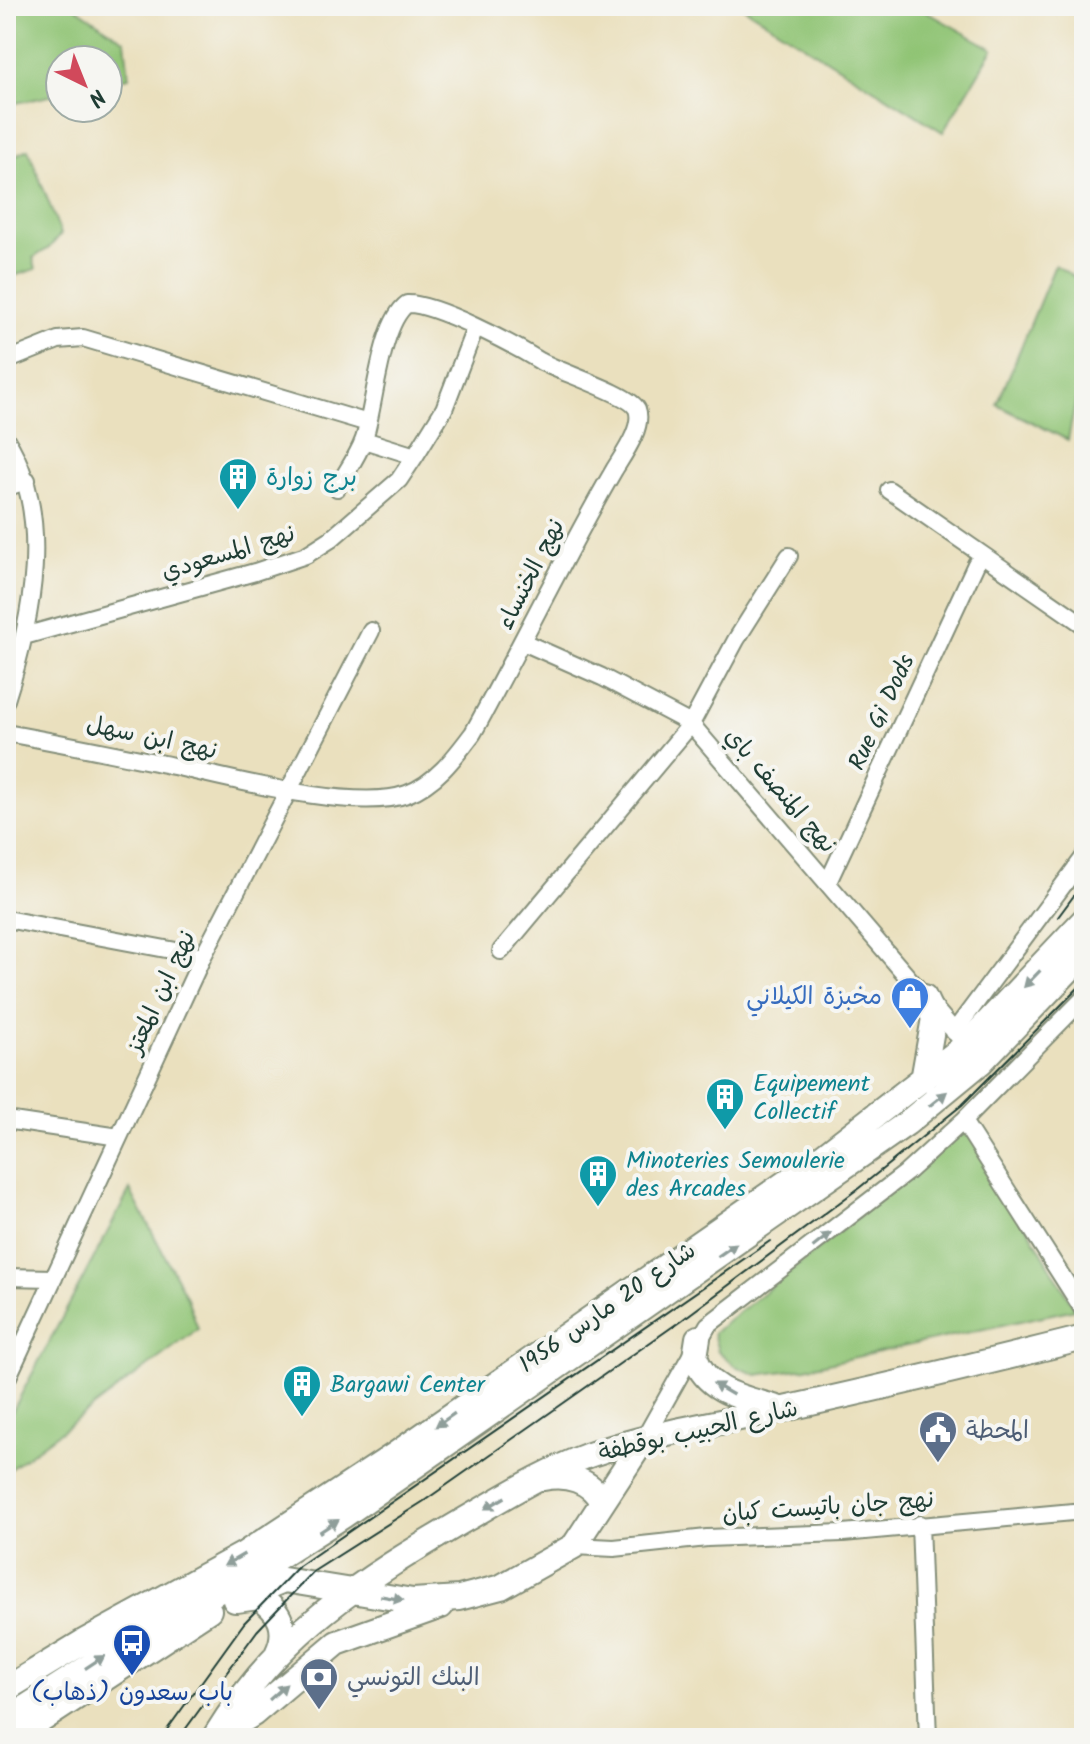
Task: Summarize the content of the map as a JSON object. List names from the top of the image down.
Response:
{
  "streets": {
    "main road": ["شارع 20 مارس 1956", "شارع الحبيب بوقطفة"],
    "street": [
      "نهج المسعودي",
      "نهج الخنساء",
      "Rue Gi Dods",
      "نهج ابن سهل",
      "نهج المنصف باي",
      "نهج ابن المعتز",
      "نهج جان باتيست كبان"
    ]
  },
  "crossings": [
    ["نهج المسعودي", "نهج الخنساء"],
    ["نهج الخنساء", "نهج ابن سهل"],
    ["نهج الخنساء", "نهج المنصف باي"],
    ["نهج الخنساء", "نهج ابن المعتز"],
    ["Rue Gi Dods", "نهج المنصف باي"],
    ["نهج ابن سهل", "نهج ابن المعتز"],
    ["نهج المنصف باي", "شارع 20 مارس 1956"]
  ],
  "places": {
    "building": [
      "برج زوارة",
      "Equipement Collectif",
      "Minoteries Semoulerie des Arcades",
      "Bargawi Center"
    ],
    "shop": ["مخبزة الكيلاني"],
    "public building": ["المحطة"],
    "bus stop": ["باب سعدون (ذهاب)"],
    "bank": ["البنك التونسي"]
  },
  "north": "bottom right"
}
